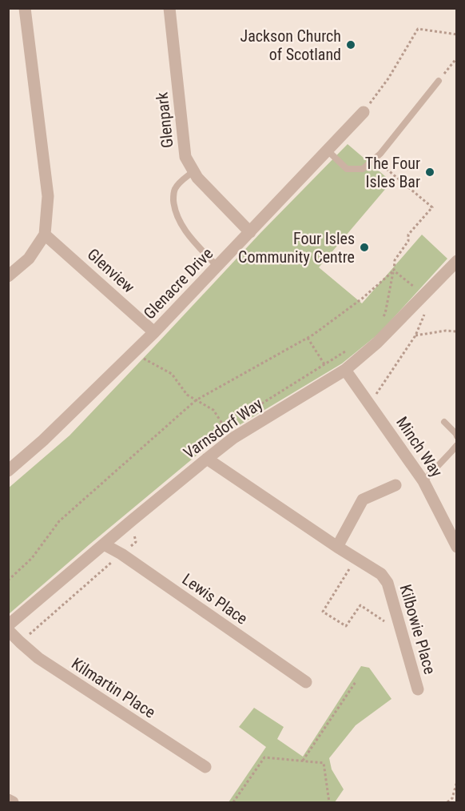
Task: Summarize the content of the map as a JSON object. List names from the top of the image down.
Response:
{
  "streets": {
    "street": [
      "Glenpark",
      "Glenview",
      "Glenacre Drive",
      "Varnsdorf Way",
      "Minch Way",
      "Lewis Place",
      "Kilbowie Place",
      "Kilmartin Place"
    ]
  },
  "crossings": [
    ["Glenpark", "Glenacre Drive"],
    ["Glenview", "Glenacre Drive"],
    ["Varnsdorf Way", "Minch Way"],
    ["Varnsdorf Way", "Lewis Place"],
    ["Varnsdorf Way", "Kilbowie Place"]
  ],
  "places": ["Jackson Church of Scotland", "The Four Isles Bar", "Four Isles Community Centre"]
}
